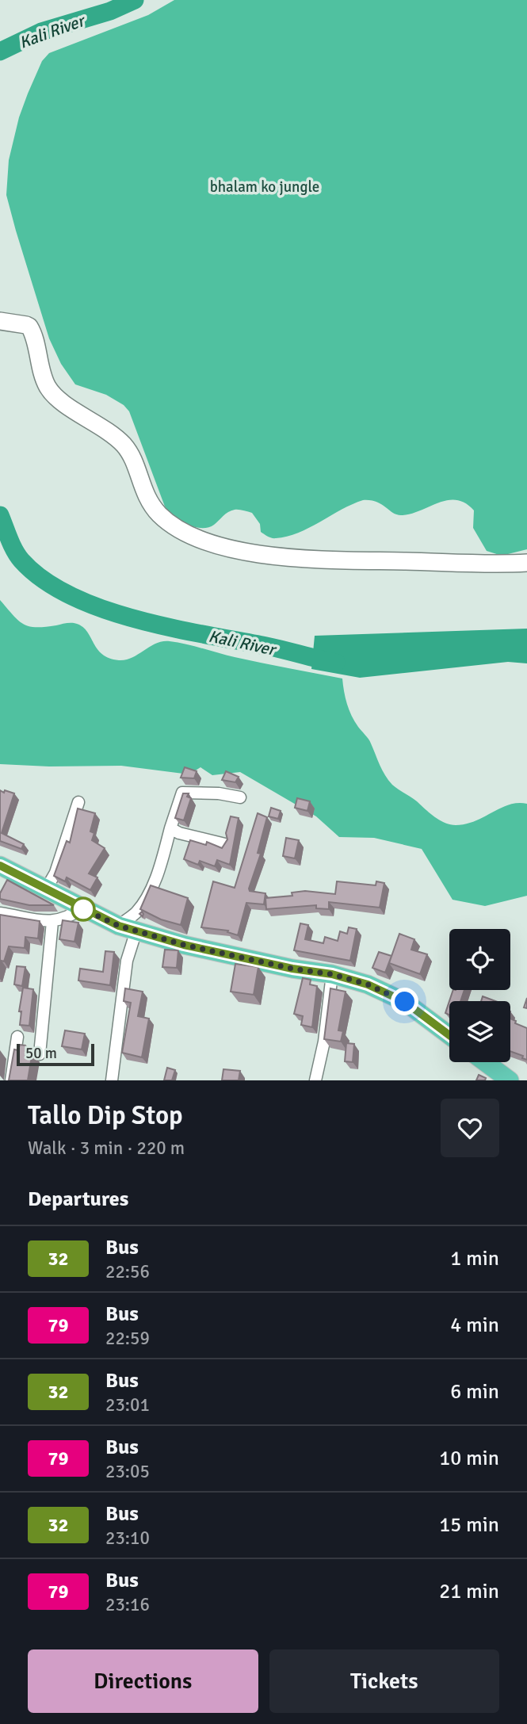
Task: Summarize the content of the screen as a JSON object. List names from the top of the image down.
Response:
{
  "water": ["Kali River"],
  "parks": ["bhalam ko jungle"],
  "lines": ["bus line 32"],
  "scale_bar": "50 m",
  "page": {
    "scale": "50 m",
    "heading": [
      ["Tallo Dip Stop", "Walk · 3 min · 220 m"],
      "Departures"
    ],
    "list": [
      {
        "mark": "32",
        "name": "Bus",
        "note": "22:56",
        "value": "1 min"
      },
      {
        "mark": "79",
        "name": "Bus",
        "note": "22:59",
        "value": "4 min"
      },
      {
        "mark": "32",
        "name": "Bus",
        "note": "23:01",
        "value": "6 min"
      },
      {
        "mark": "79",
        "name": "Bus",
        "note": "23:05",
        "value": "10 min"
      },
      {
        "mark": "32",
        "name": "Bus",
        "note": "23:10",
        "value": "15 min"
      },
      {
        "mark": "79",
        "name": "Bus",
        "note": "23:16",
        "value": "21 min"
      }
    ],
    "buttons": ["Directions", "Tickets"]
  }
}
